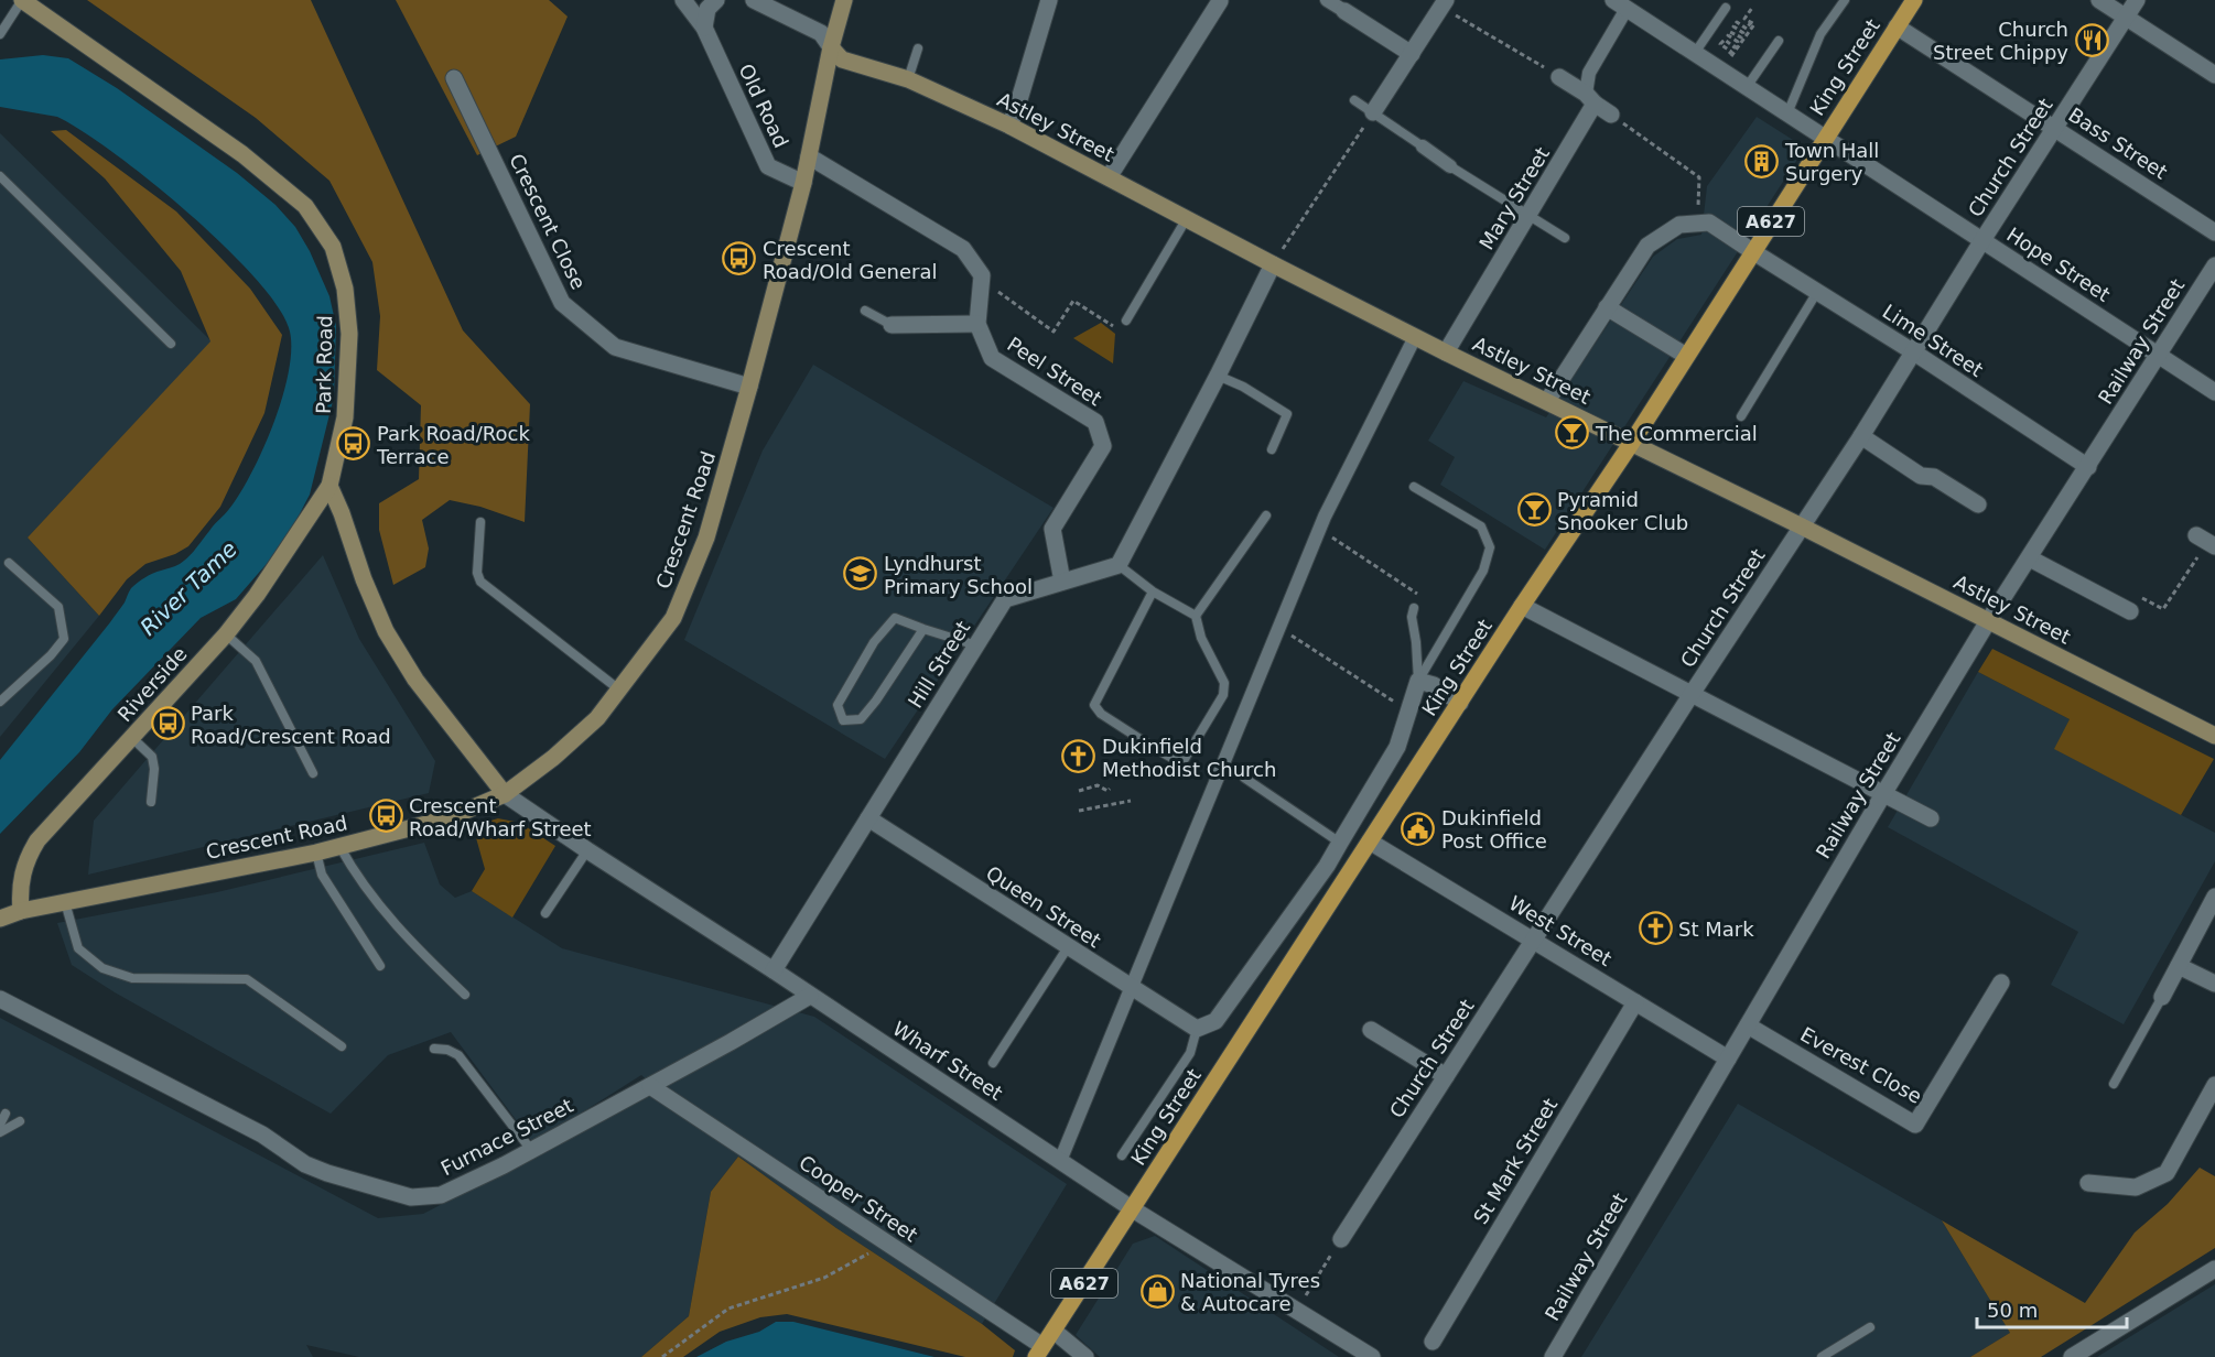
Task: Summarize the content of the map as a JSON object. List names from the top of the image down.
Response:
{
  "streets": {
    "main road": [
      "King Street",
      "Astley Street",
      "A627",
      "Park Road",
      "Crescent Road",
      "Riverside"
    ],
    "street": [
      "Old Road",
      "Bass Street",
      "Church Street",
      "Mary Street",
      "Crescent Close",
      "Hope Street",
      "Lime Street",
      "Railway Street",
      "Peel Street",
      "Hill Street",
      "Queen Street",
      "West Street",
      "Wharf Street",
      "Everest Close",
      "Furnace Street",
      "St Mark Street",
      "Cooper Street"
    ]
  },
  "crossings": [
    ["King Street", "Astley Street"],
    ["King Street", "Bass Street"],
    ["King Street", "Hope Street"],
    ["King Street", "Lime Street"],
    ["King Street", "West Street"],
    ["King Street", "Wharf Street"],
    ["King Street", "Cooper Street"],
    ["Old Road", "Crescent Road"],
    ["Astley Street", "Church Street"],
    ["Astley Street", "Mary Street"],
    ["Astley Street", "Railway Street"],
    ["Astley Street", "Crescent Road"],
    ["Bass Street", "Church Street"],
    ["Church Street", "Hope Street"],
    ["Church Street", "Lime Street"],
    ["Church Street", "West Street"],
    ["Crescent Close", "Crescent Road"],
    ["Hope Street", "Railway Street"],
    ["Lime Street", "Railway Street"],
    ["Railway Street", "West Street"],
    ["Railway Street", "Everest Close"],
    ["Park Road", "Riverside"],
    ["Peel Street", "Crescent Road"],
    ["Peel Street", "Hill Street"],
    ["Crescent Road", "Riverside"],
    ["Crescent Road", "Wharf Street"],
    ["Hill Street", "Queen Street"],
    ["Hill Street", "Wharf Street"],
    ["West Street", "St Mark Street"],
    ["Wharf Street", "Furnace Street"],
    ["Furnace Street", "Cooper Street"]
  ],
  "water": ["River Tame"],
  "places": {
    "restaurant": ["Church Street Chippy"],
    "building": ["Town Hall Surgery"],
    "bus stop": [
      "Crescent Road/Old General",
      "Park Road/Rock Terrace",
      "Park Road/Crescent Road",
      "Crescent Road/Wharf Street"
    ],
    "bar": ["The Commercial", "Pyramid Snooker Club"],
    "school or university": ["Lyndhurst Primary School"],
    "church": ["Dukinfield Methodist Church", "St Mark"],
    "public building": ["Dukinfield Post Office"],
    "shop": ["National Tyres & Autocare"]
  },
  "scale_bar": "50 m"
}
